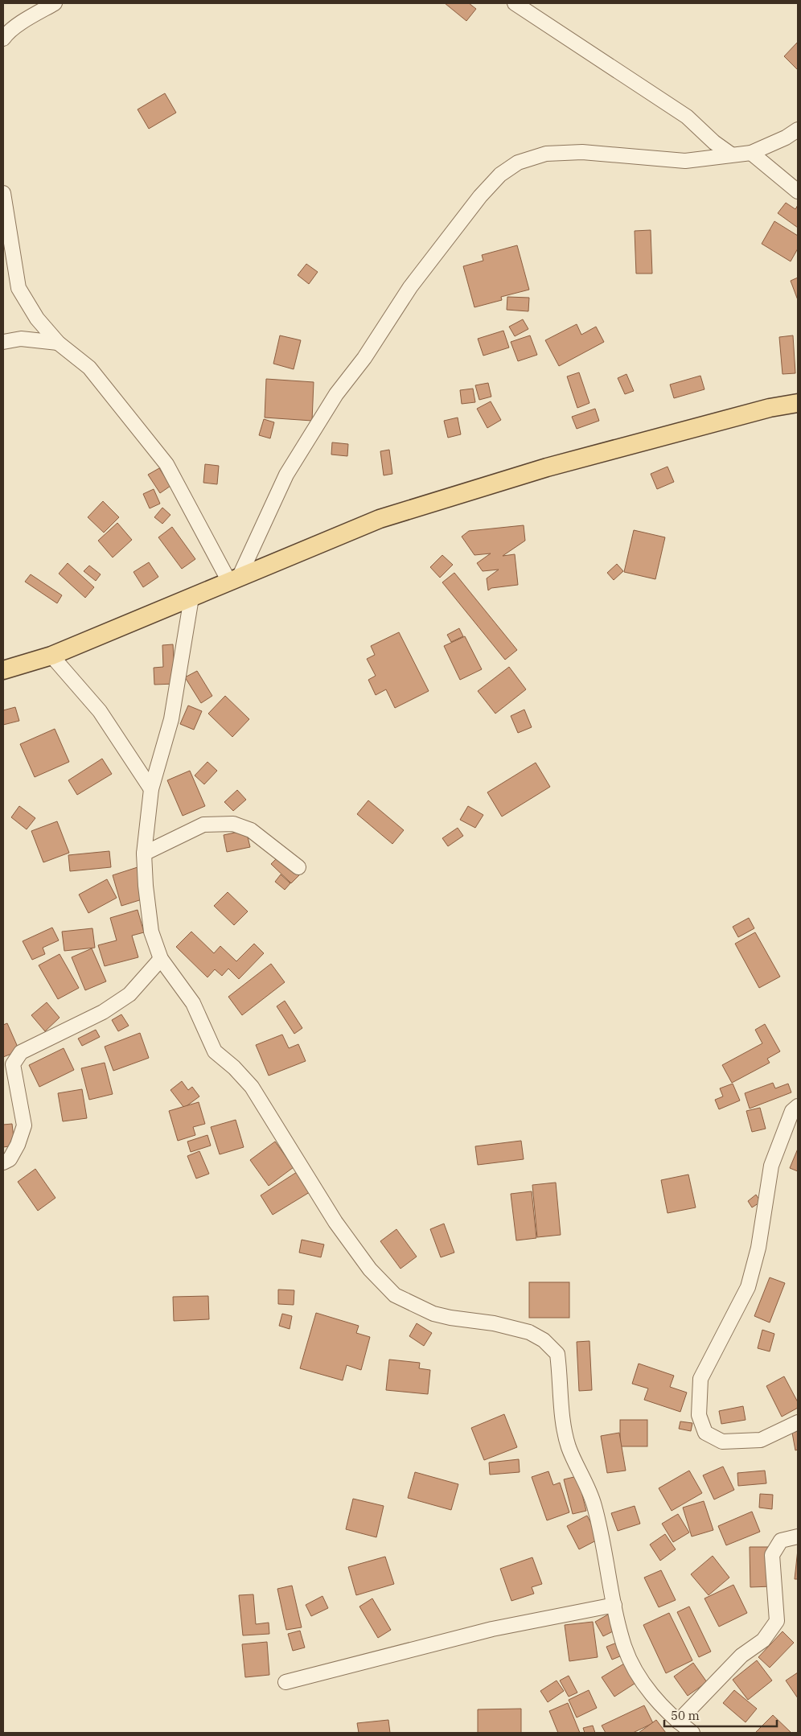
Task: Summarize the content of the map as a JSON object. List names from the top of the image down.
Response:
{
  "scale_bar": "50 m"
}
